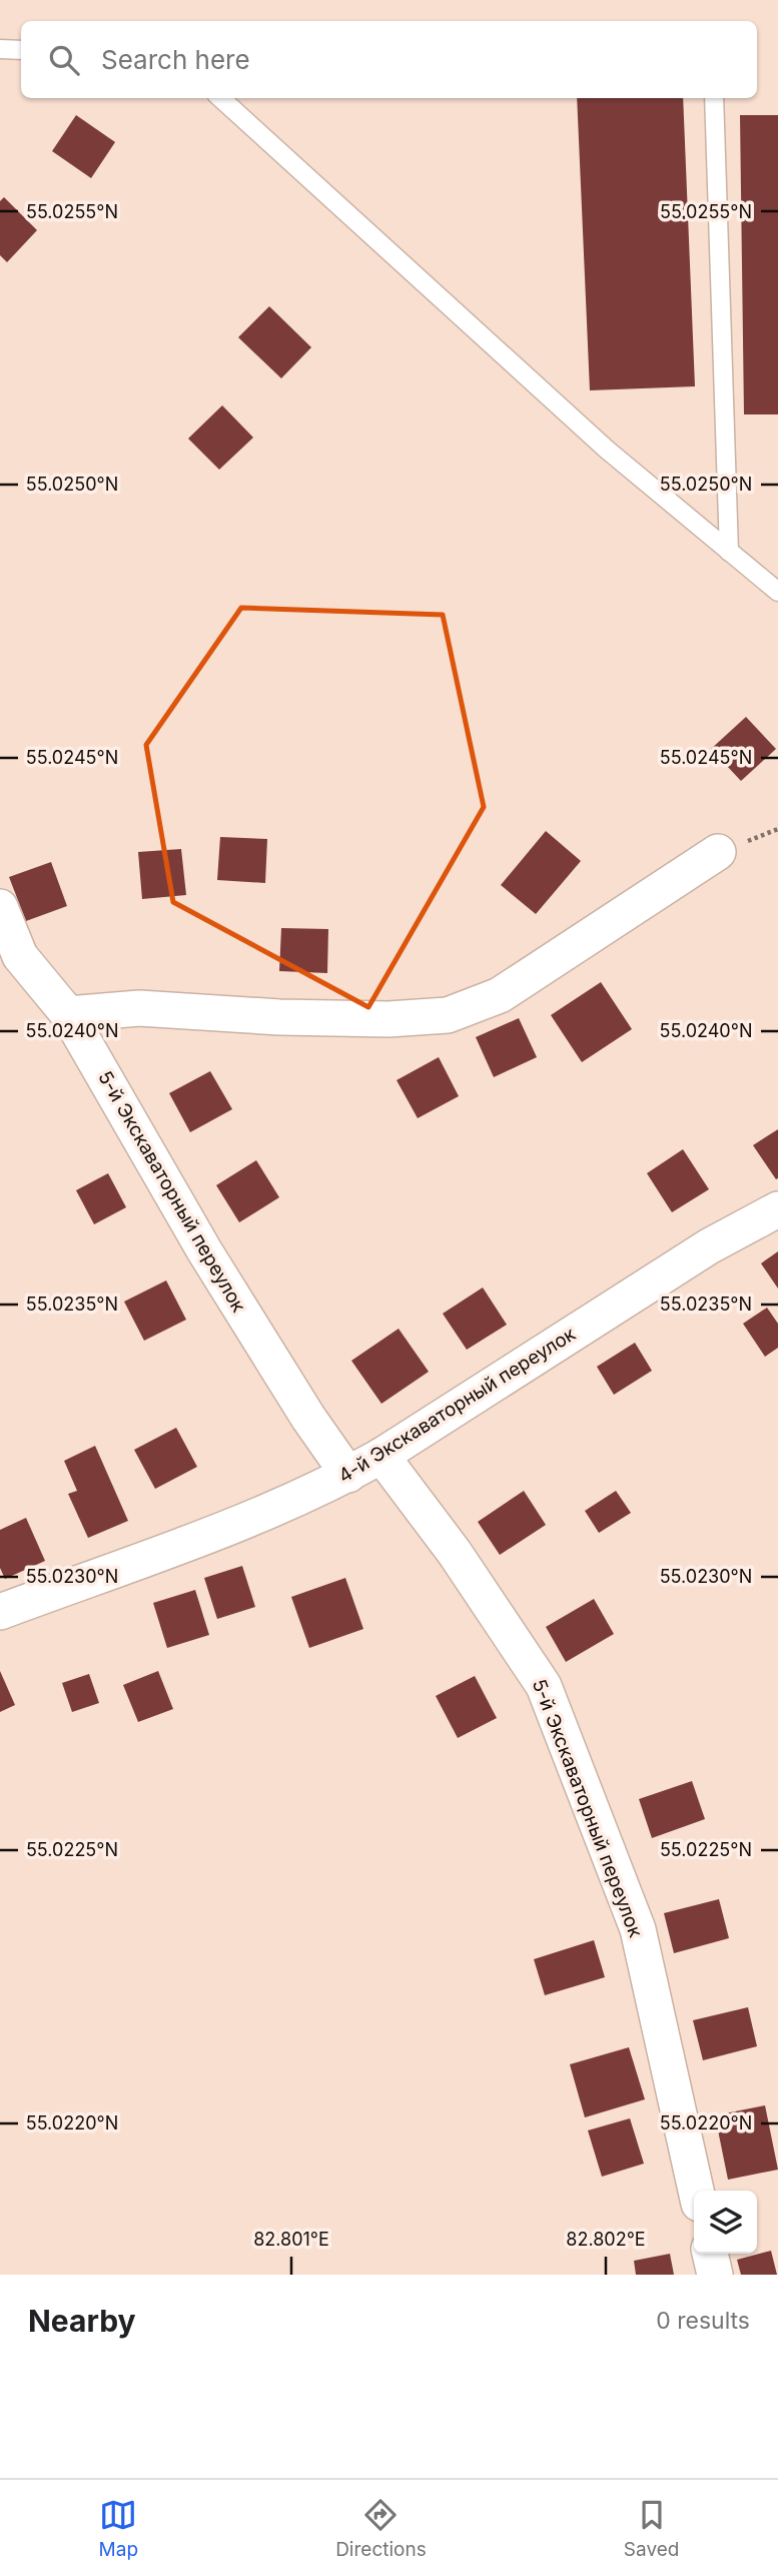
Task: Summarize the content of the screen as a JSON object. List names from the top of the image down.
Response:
{
  "streets": {
    "street": ["5-й Экскаваторный переулок", "4-й Экскаваторный переулок"]
  },
  "crossings": [
    ["5-й Экскаваторный переулок", "4-й Экскаваторный переулок"]
  ],
  "page": {
    "search": "Search here",
    "heading": ["Nearby", "0 results"],
    "nav": ["Map", "Directions", "Saved"]
  },
  "coordinates": [
    "55.0255°N",
    "55.0250°N",
    "55.0245°N",
    "55.0240°N",
    "55.0235°N",
    "55.0230°N",
    "55.0225°N",
    "55.0220°N",
    "82.801°E",
    "82.802°E"
  ]
}
